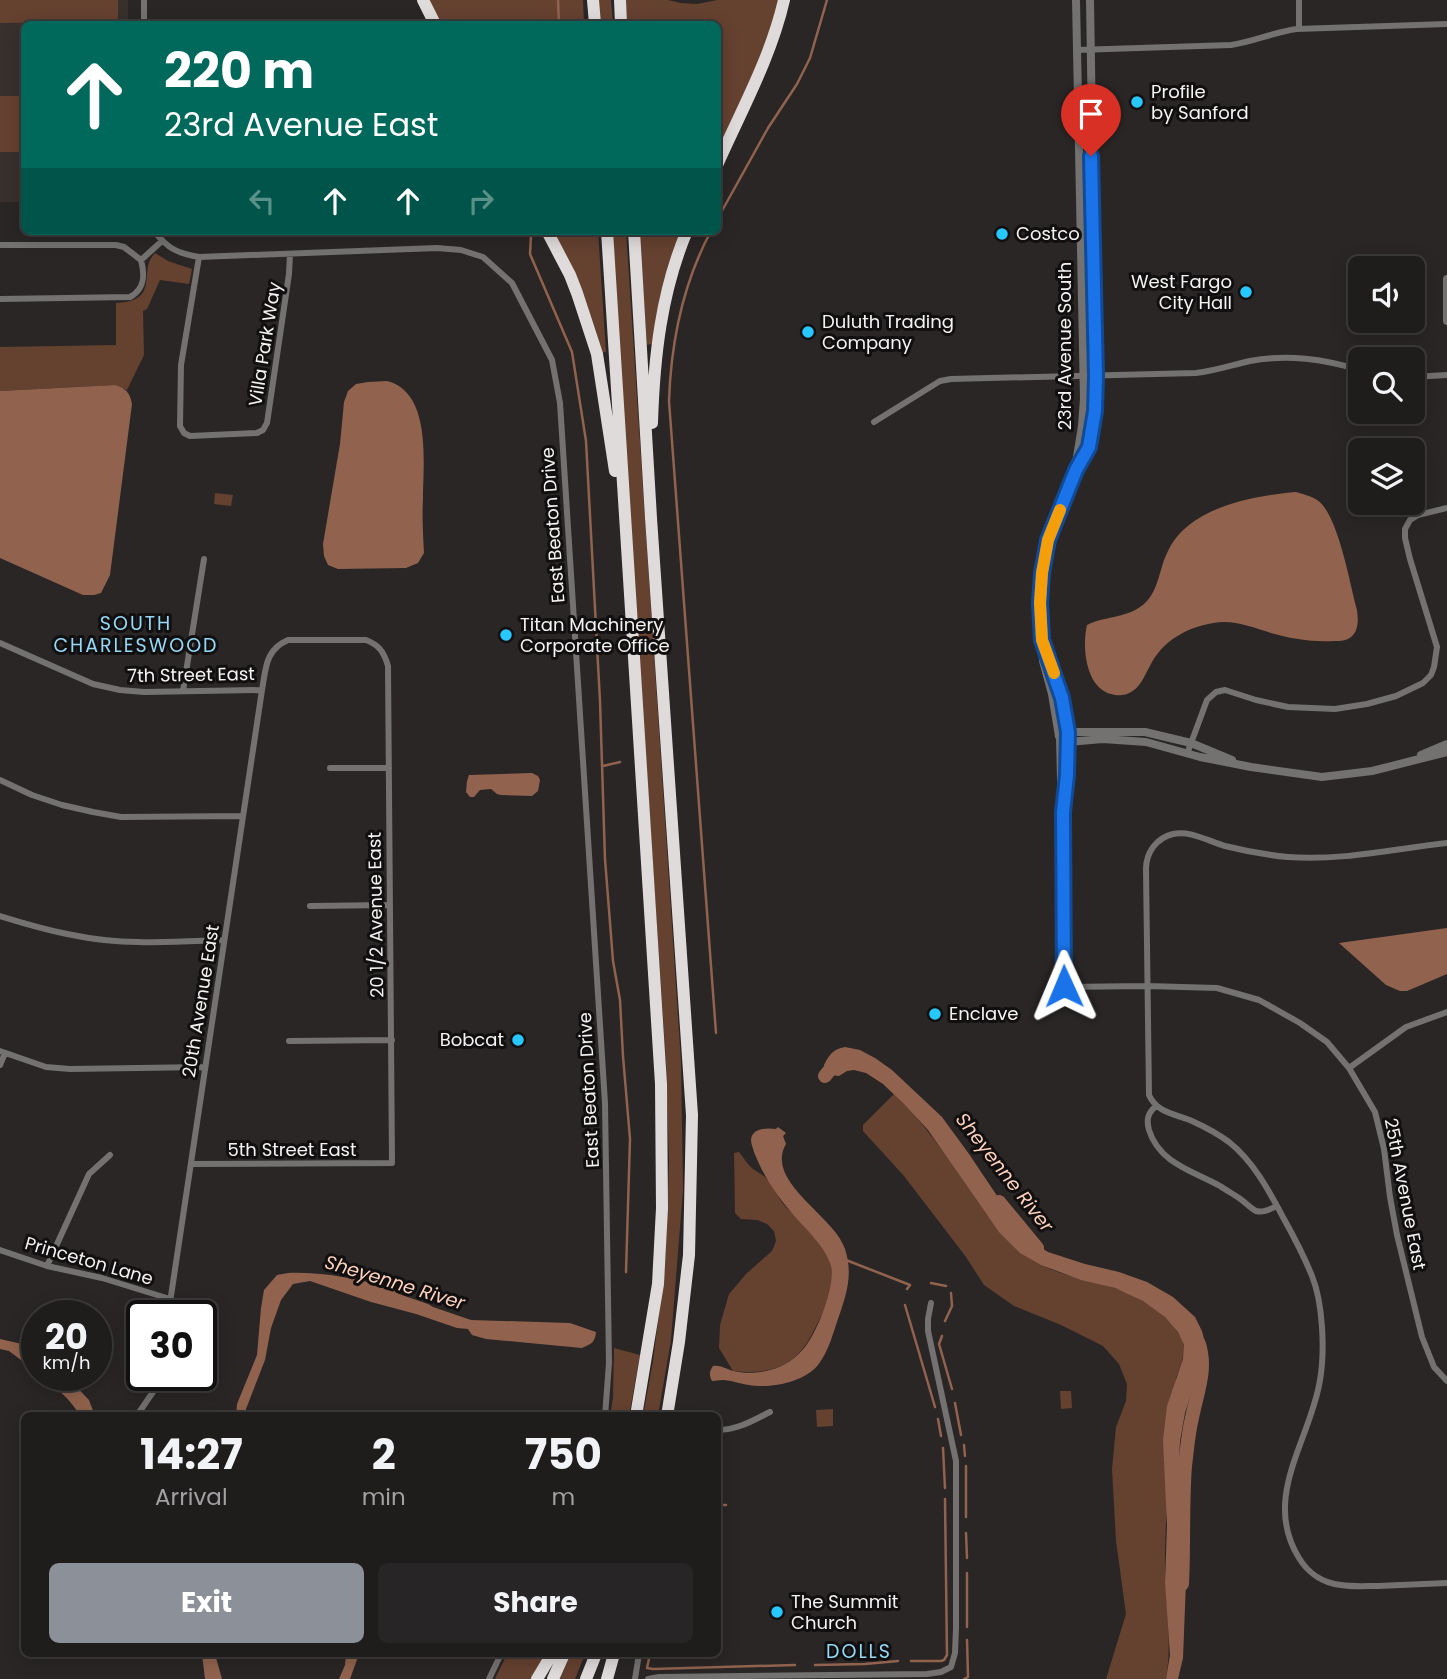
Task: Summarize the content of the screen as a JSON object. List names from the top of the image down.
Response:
{
  "streets": {
    "street": [
      "Villa Park Way",
      "23rd Avenue South",
      "East Beaton Drive",
      "7th Street East",
      "20 1/2 Avenue East",
      "20th Avenue East",
      "5th Street East",
      "25th Avenue East",
      "Princeton Lane"
    ]
  },
  "crossings": [
    ["Villa Park Way", "East Beaton Drive"],
    ["7th Street East", "20 1/2 Avenue East"],
    ["7th Street East", "20th Avenue East"],
    ["20 1/2 Avenue East", "5th Street East"],
    ["20th Avenue East", "5th Street East"],
    ["20th Avenue East", "Princeton Lane"]
  ],
  "districts": ["SOUTH CHARLESWOOD", "DOLLS"],
  "water": ["Sheyenne River"],
  "places": [
    "Profile by Sanford",
    "Costco",
    "West Fargo City Hall",
    "Duluth Trading Company",
    "Titan Machinery Corporate Office",
    "Enclave",
    "Bobcat",
    "The Summit Church"
  ],
  "page": {
    "turn": ["220 m", "23rd Avenue East"],
    "speed": "20 km/h",
    "limit": "30",
    "eta": [
      "14:27",
      "Arrival",
      "2",
      "min",
      "750",
      "m"
    ],
    "buttons": ["Exit", "Share"]
  }
}
